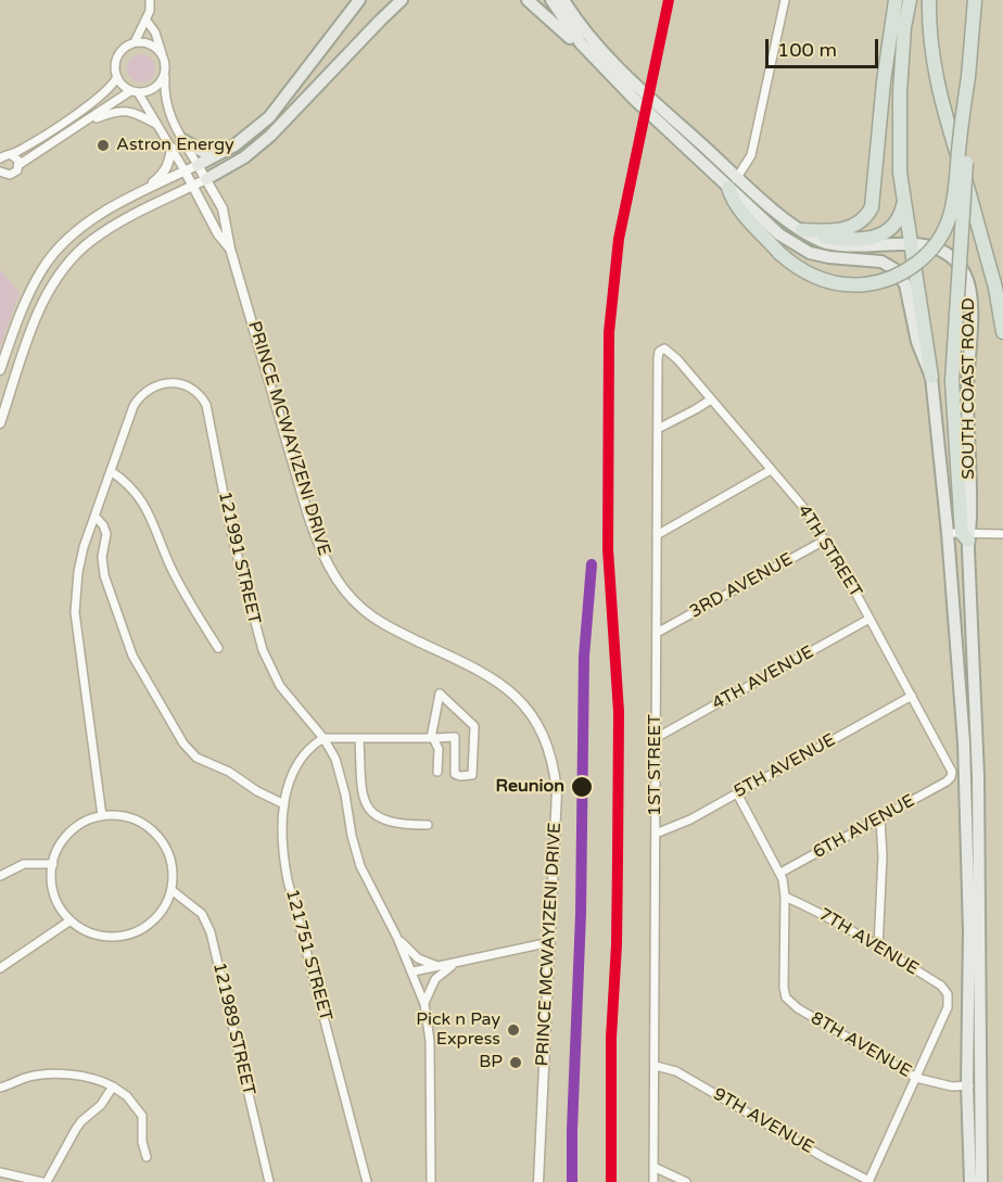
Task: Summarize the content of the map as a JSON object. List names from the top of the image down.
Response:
{
  "streets": {
    "main road": ["SOUTH COAST ROAD"],
    "street": [
      "PRINCE MCWAYIZENI DRIVE",
      "4TH STREET",
      "121991 STREET",
      "3RD AVENUE",
      "4TH AVENUE",
      "1ST STREET",
      "5TH AVENUE",
      "6TH AVENUE",
      "7TH AVENUE",
      "121751 STREET",
      "121989 STREET",
      "8TH AVENUE",
      "9TH AVENUE"
    ]
  },
  "crossings": [
    ["SOUTH COAST ROAD", "8TH AVENUE"],
    ["4TH STREET", "3RD AVENUE"],
    ["4TH STREET", "4TH AVENUE"],
    ["4TH STREET", "1ST STREET"],
    ["4TH STREET", "5TH AVENUE"],
    ["4TH STREET", "6TH AVENUE"],
    ["121991 STREET", "121751 STREET"],
    ["121991 STREET", "121989 STREET"],
    ["3RD AVENUE", "1ST STREET"],
    ["4TH AVENUE", "1ST STREET"],
    ["1ST STREET", "5TH AVENUE"],
    ["1ST STREET", "9TH AVENUE"],
    ["7TH AVENUE", "8TH AVENUE"]
  ],
  "places": [
    "Astron Energy",
    "Reunion",
    "Pick n Pay Express",
    "BP"
  ],
  "scale_bar": "100 m"
}
